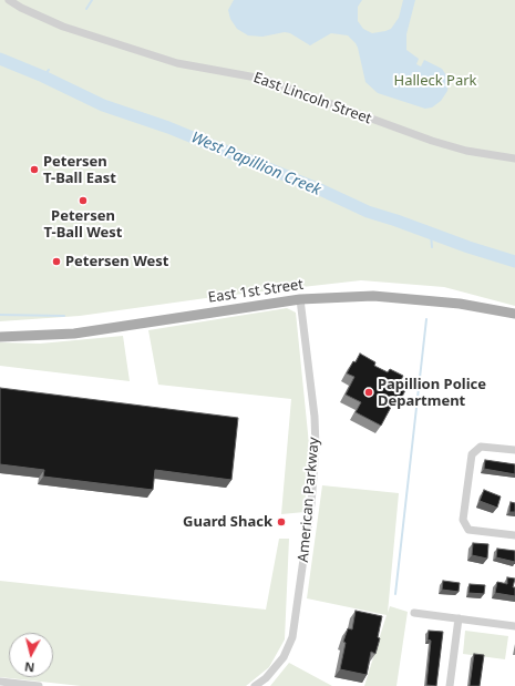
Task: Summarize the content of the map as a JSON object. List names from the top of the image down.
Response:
{
  "streets": {
    "main road": ["East 1st Street"],
    "street": ["East Lincoln Street", "American Parkway"]
  },
  "crossings": [
    ["East 1st Street", "American Parkway"]
  ],
  "water": ["West Papillion Creek"],
  "parks": ["Halleck Park"],
  "places": [
    "Petersen T-Ball East",
    "Petersen T-Ball West",
    "Petersen West",
    "Papillion Police Department",
    "Guard Shack"
  ],
  "north": "bottom"
}
